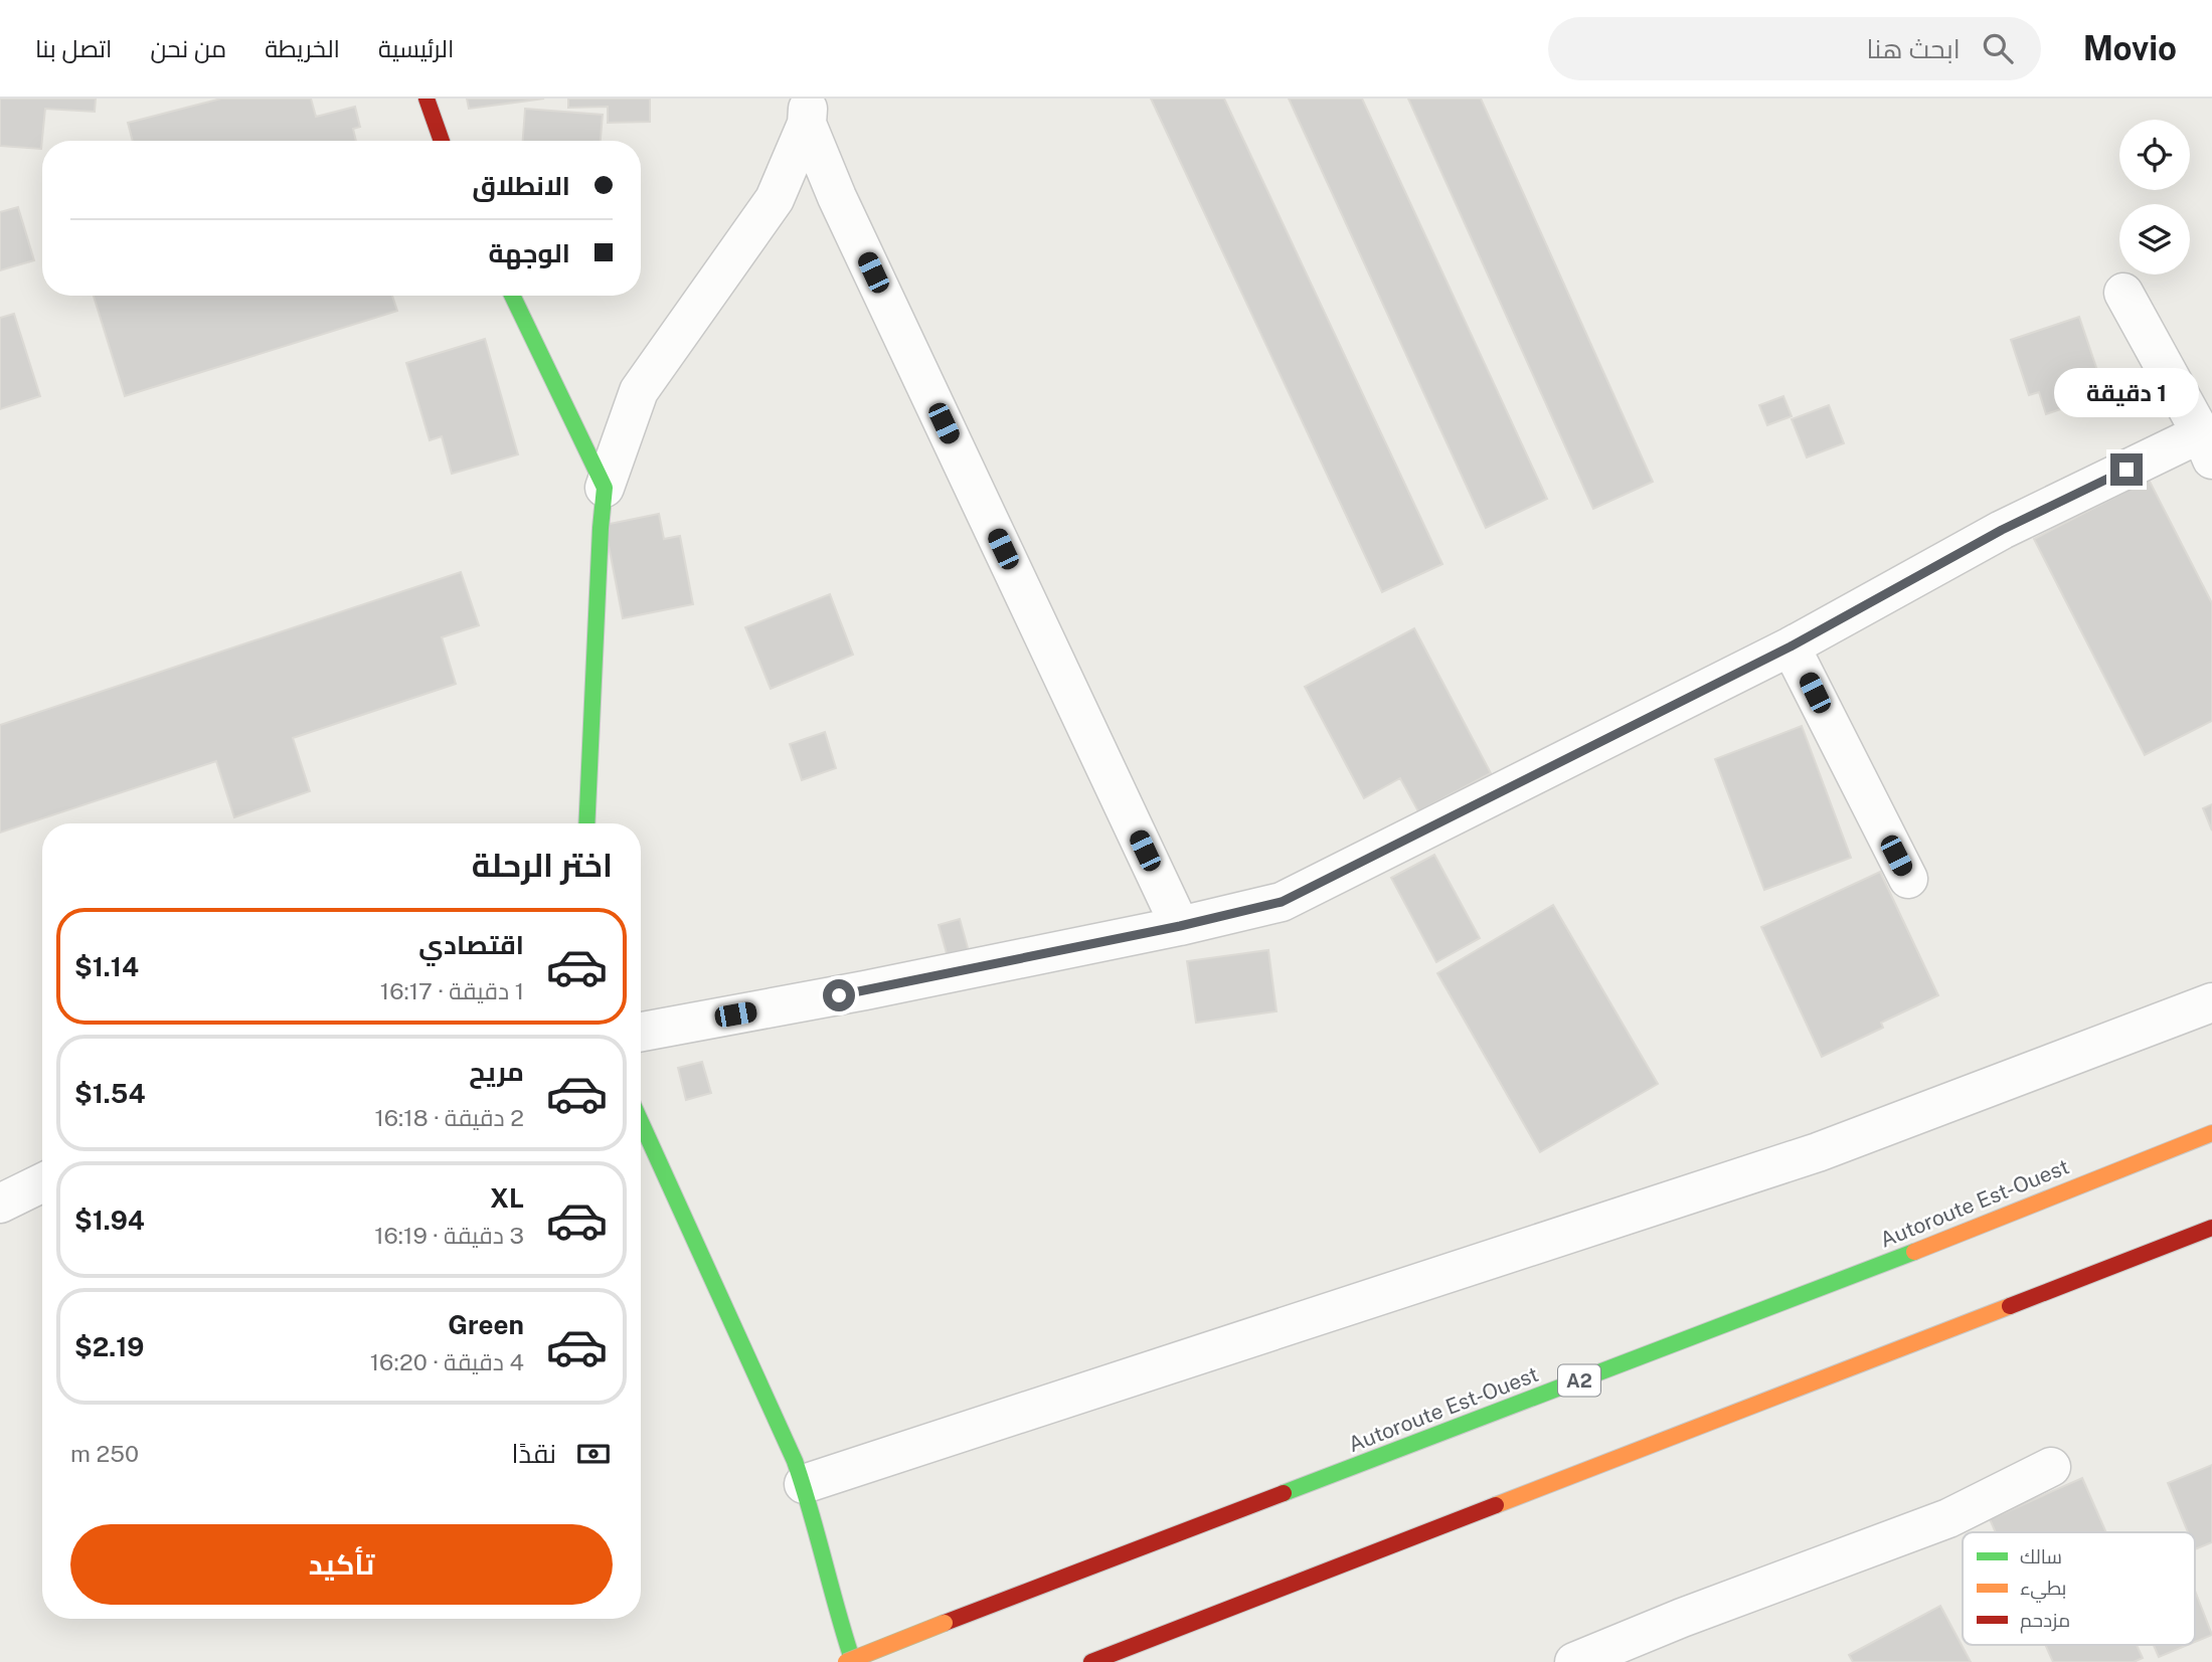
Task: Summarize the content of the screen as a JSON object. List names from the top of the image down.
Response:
{
  "streets": {
    "main road": ["Autoroute Est-Ouest", "A2"]
  },
  "legend": ["سالك", "بطيء", "مزدحم"],
  "page": {
    "header": "Movio",
    "search": "ابحث هنا",
    "nav": [
      "الرئيسية",
      "الخريطة",
      "من نحن",
      "اتصل بنا"
    ],
    "banner": ["الانطلاق", "الوجهة"],
    "bubble": "1 دقيقة",
    "heading": "اختر الرحلة",
    "list": [
      {
        "name": "اقتصادي",
        "note": "1 دقيقة · 16:17",
        "value": "$1.14"
      },
      {
        "name": "مريح",
        "note": "2 دقيقة · 16:18",
        "value": "$1.54"
      },
      {
        "name": "XL",
        "note": "3 دقيقة · 16:19",
        "value": "$1.94"
      },
      {
        "name": "Green",
        "note": "4 دقيقة · 16:20",
        "value": "$2.19"
      }
    ],
    "pay": ["نقدًا", "250 m"],
    "buttons": "تأكيد"
  }
}
